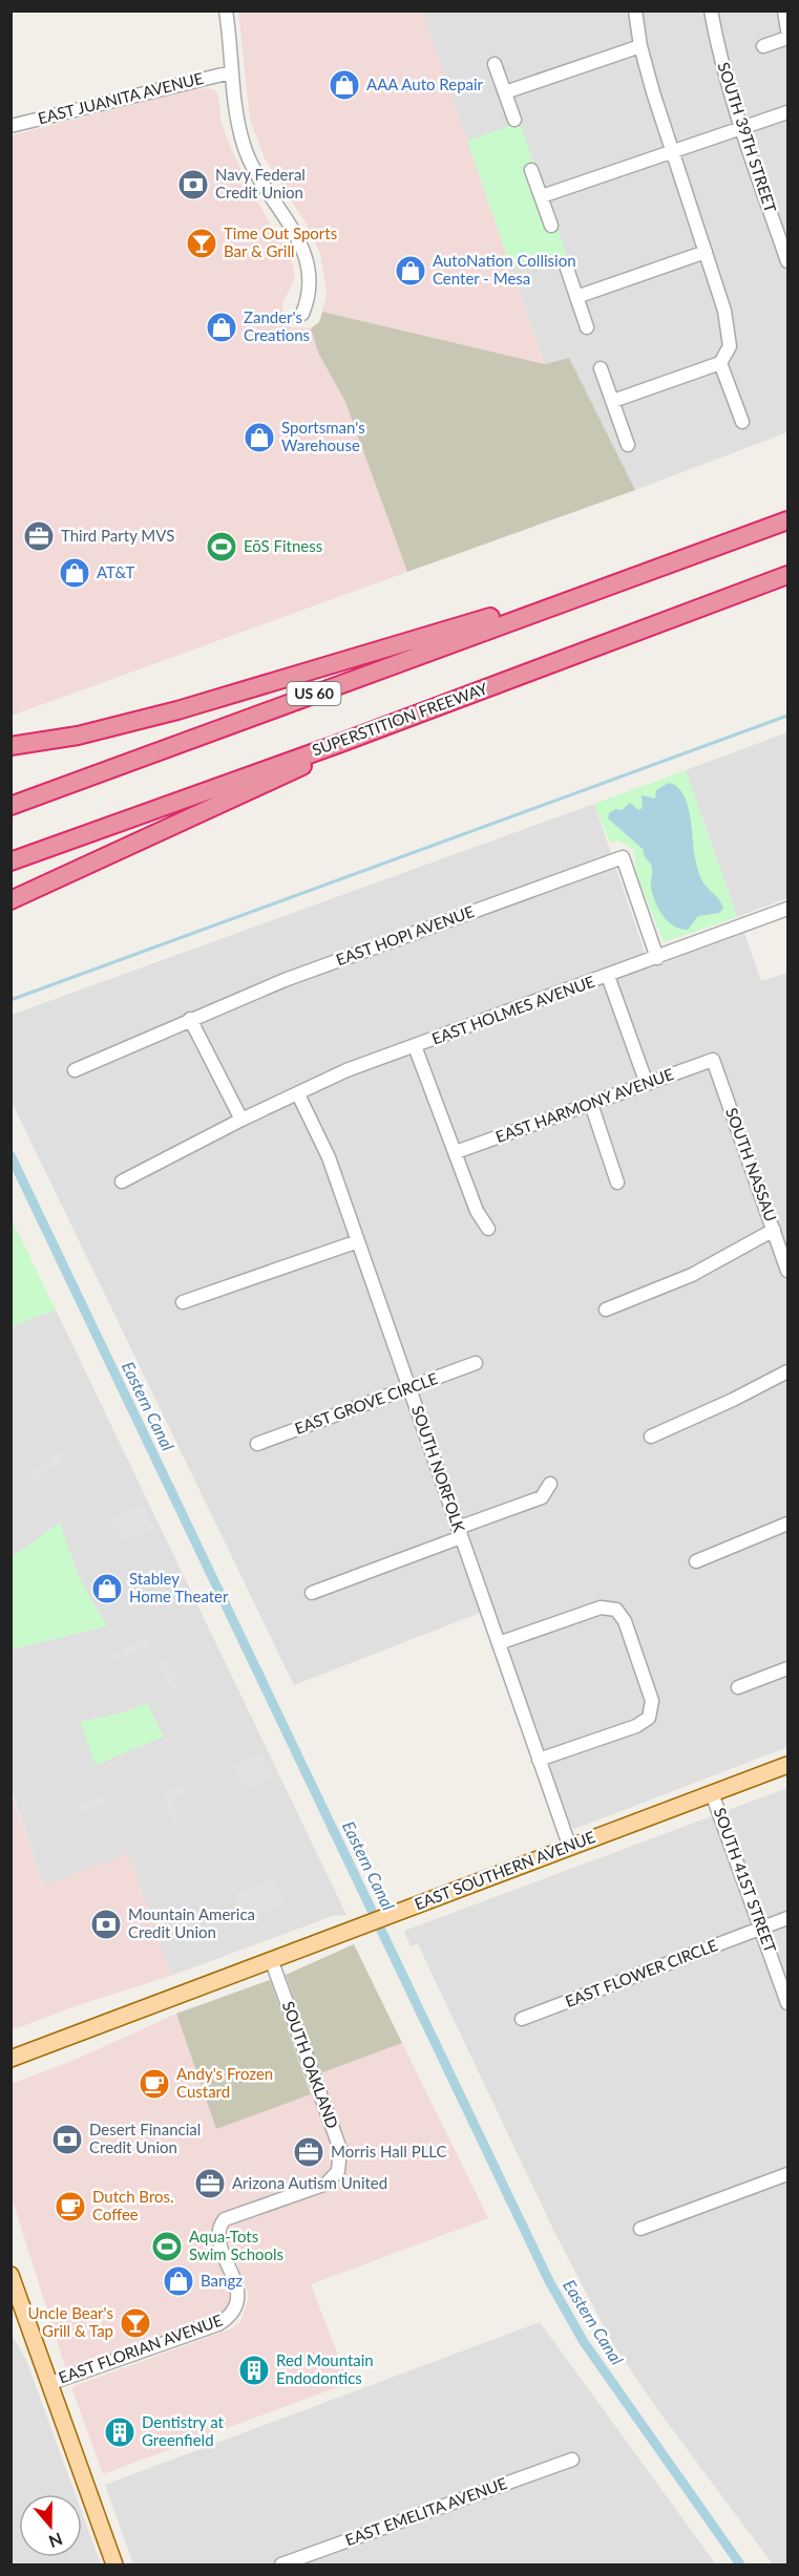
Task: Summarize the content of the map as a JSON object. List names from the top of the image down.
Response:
{
  "streets": {
    "highway": ["US 60", "SUPERSTITION FREEWAY"],
    "main road": ["EAST SOUTHERN AVENUE"],
    "street": [
      "EAST JUANITA AVENUE",
      "SOUTH 39TH STREET",
      "EAST HOPI AVENUE",
      "EAST HOLMES AVENUE",
      "EAST HARMONY AVENUE",
      "SOUTH NASSAU",
      "EAST GROVE CIRCLE",
      "SOUTH NORFOLK",
      "SOUTH 41ST STREET",
      "EAST FLOWER CIRCLE",
      "SOUTH OAKLAND",
      "EAST FLORIAN AVENUE",
      "EAST EMELITA AVENUE"
    ]
  },
  "crossings": [
    ["EAST HOPI AVENUE", "EAST HOLMES AVENUE"],
    ["EAST HOLMES AVENUE", "SOUTH NORFOLK"],
    ["EAST HARMONY AVENUE", "SOUTH NASSAU"],
    ["EAST GROVE CIRCLE", "SOUTH NORFOLK"],
    ["SOUTH NORFOLK", "EAST SOUTHERN AVENUE"],
    ["EAST SOUTHERN AVENUE", "SOUTH 41ST STREET"],
    ["EAST SOUTHERN AVENUE", "SOUTH OAKLAND"],
    ["SOUTH 41ST STREET", "EAST FLOWER CIRCLE"],
    ["SOUTH OAKLAND", "EAST FLORIAN AVENUE"]
  ],
  "water": ["Eastern Canal"],
  "places": {
    "shop": [
      "AAA Auto Repair",
      "AutoNation Collision Center - Mesa",
      "Zander's Creations",
      "Sportsman's Warehouse",
      "AT&T",
      "Stabley Home Theater",
      "Bangz"
    ],
    "bank": ["Navy Federal Credit Union", "Mountain America Credit Union", "Desert Financial Credit Union"],
    "bar": ["Time Out Sports Bar & Grill", "Uncle Bear's Grill & Tap"],
    "office": ["Third Party MVS", "Morris Hall PLLC", "Arizona Autism United"],
    "sports": ["EōS Fitness", "Aqua-Tots Swim Schools"],
    "cafe": ["Andy's Frozen Custard", "Dutch Bros. Coffee"],
    "building": ["Red Mountain Endodontics", "Dentistry at Greenfield"]
  },
  "north": "bottom"
}
